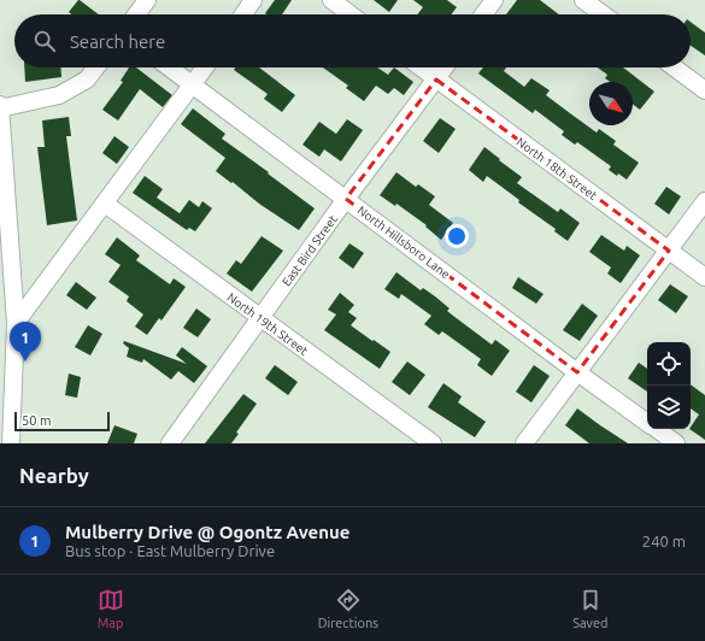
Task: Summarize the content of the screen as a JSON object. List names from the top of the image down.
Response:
{
  "streets": {
    "street": [
      "North 18th Street",
      "North Hillsboro Lane",
      "East Bird Street",
      "North 19th Street"
    ]
  },
  "crossings": [
    ["North 18th Street", "East Bird Street"],
    ["North Hillsboro Lane", "East Bird Street"],
    ["East Bird Street", "North 19th Street"]
  ],
  "scale_bar": "50 m",
  "north": "bottom right",
  "page": {
    "search": "Search here",
    "pins": "1",
    "scale": "50 m",
    "heading": "Nearby",
    "list": [
      {
        "mark": "1",
        "name": "Mulberry Drive @ Ogontz Avenue",
        "note": "Bus stop · East Mulberry Drive",
        "value": "240 m"
      }
    ],
    "nav": ["Map", "Directions", "Saved"]
  }
}
